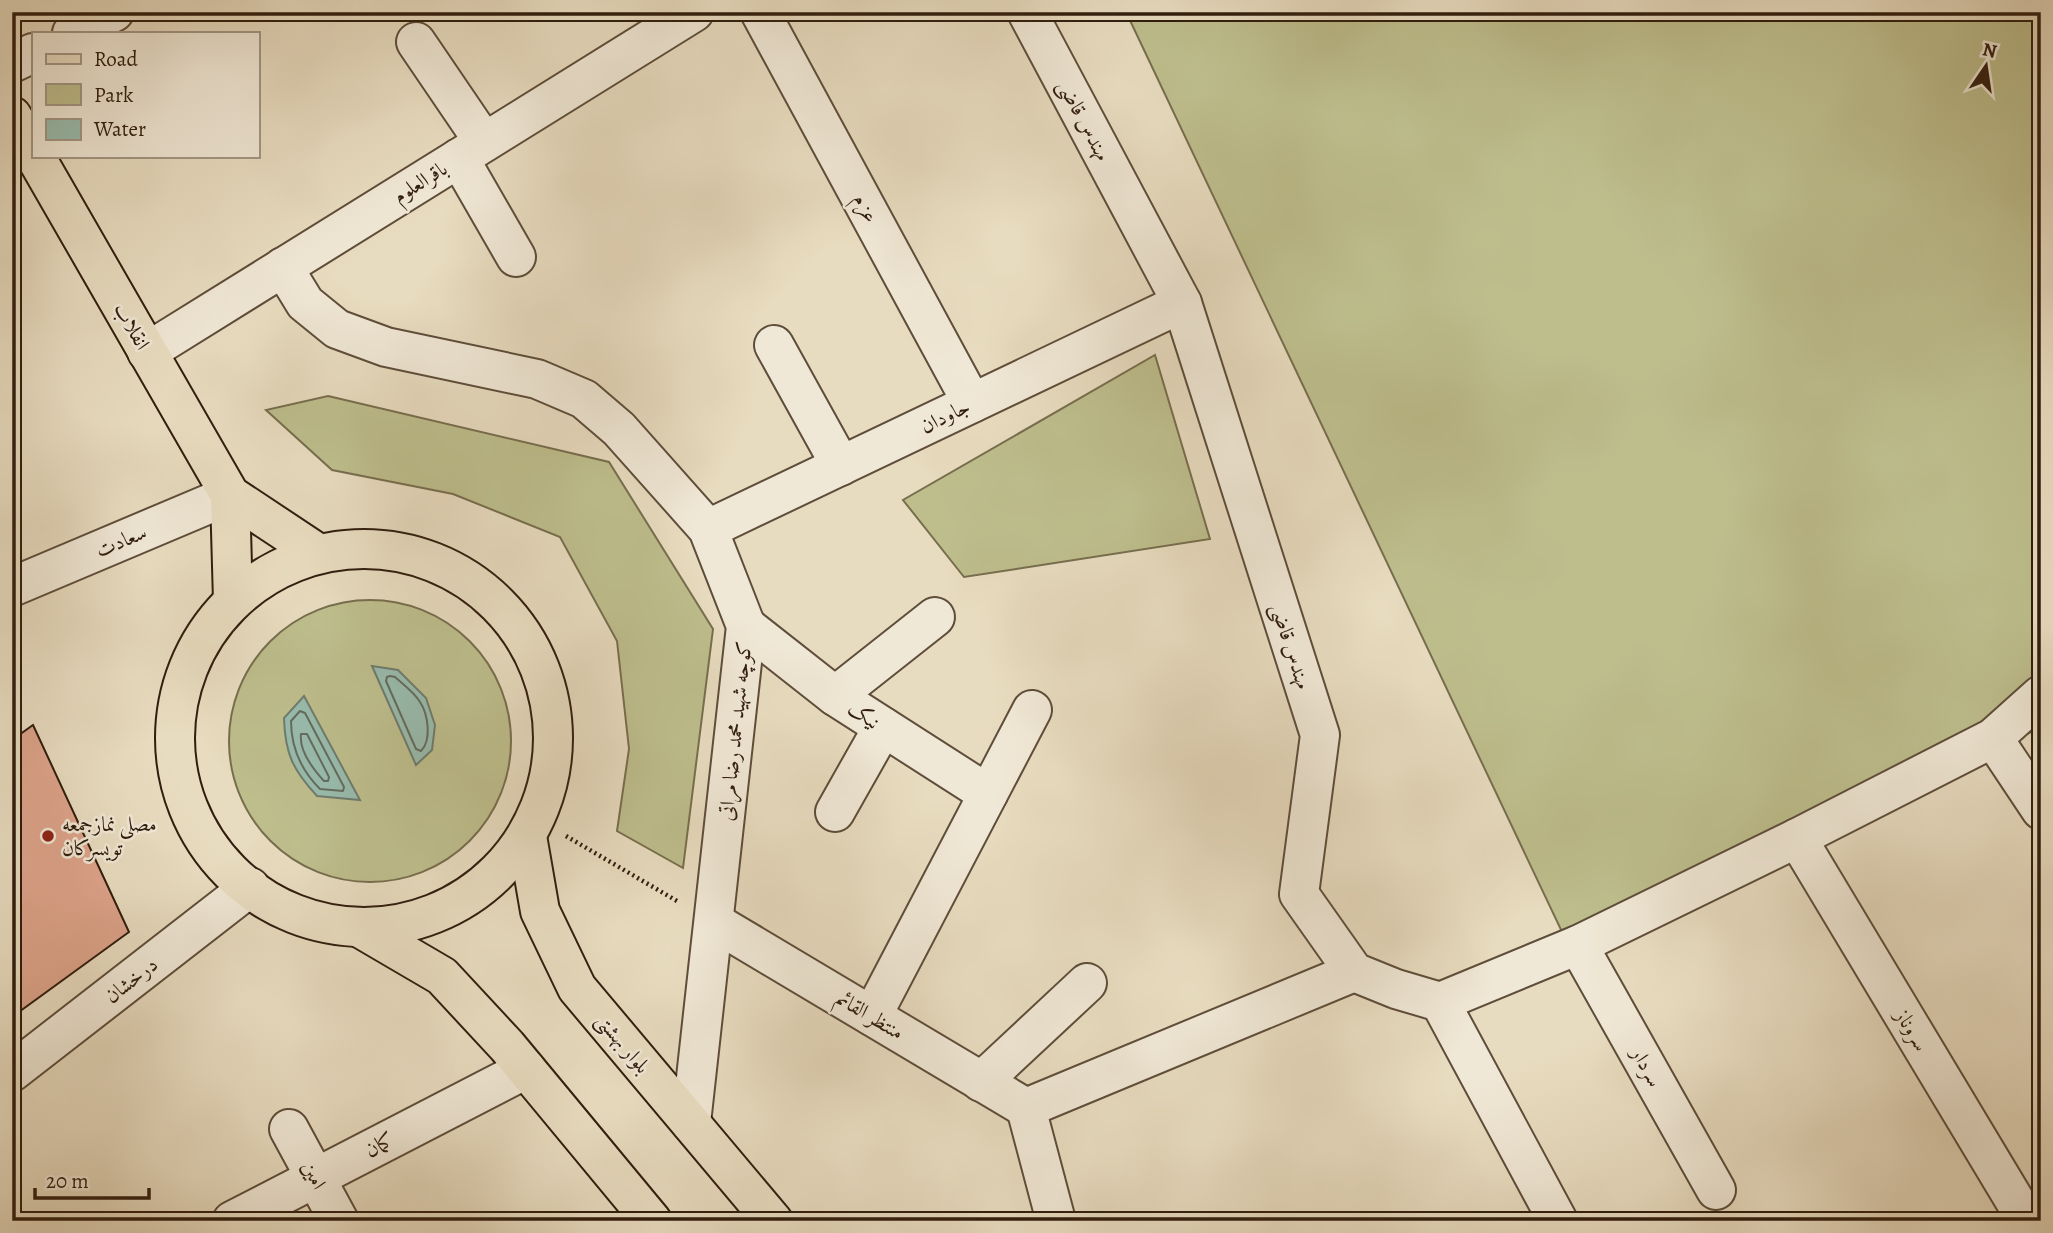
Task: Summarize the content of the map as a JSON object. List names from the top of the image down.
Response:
{
  "streets": {
    "main road": ["انقلاب", "بلوار بهشتی"],
    "street": [
      "مهندس قاضی",
      "باقرالعلوم",
      "عزم",
      "جاودان",
      "سعادت",
      "نیک",
      "کوچه شهید محمد رضا مراتی",
      "درخشان",
      "منتظر القائم",
      "سروناز",
      "سردار",
      "کمان",
      "امین"
    ]
  },
  "crossings": [
    ["مهندس قاضی", "جاودان"],
    ["باقرالعلوم", "انقلاب"],
    ["باقرالعلوم", "کوچه شهید محمد رضا مراتی"],
    ["عزم", "جاودان"],
    ["انقلاب", "سعادت"],
    ["جاودان", "کوچه شهید محمد رضا مراتی"],
    ["نیک", "کوچه شهید محمد رضا مراتی"],
    ["کوچه شهید محمد رضا مراتی", "منتظر القائم"],
    ["کوچه شهید محمد رضا مراتی", "بلوار بهشتی"],
    ["کمان", "امین"]
  ],
  "places": ["مصلی نمازجمعه تویسرکان"],
  "legend": ["Road", "Park", "Water"],
  "scale_bar": "20 m",
  "north": "top"
}
